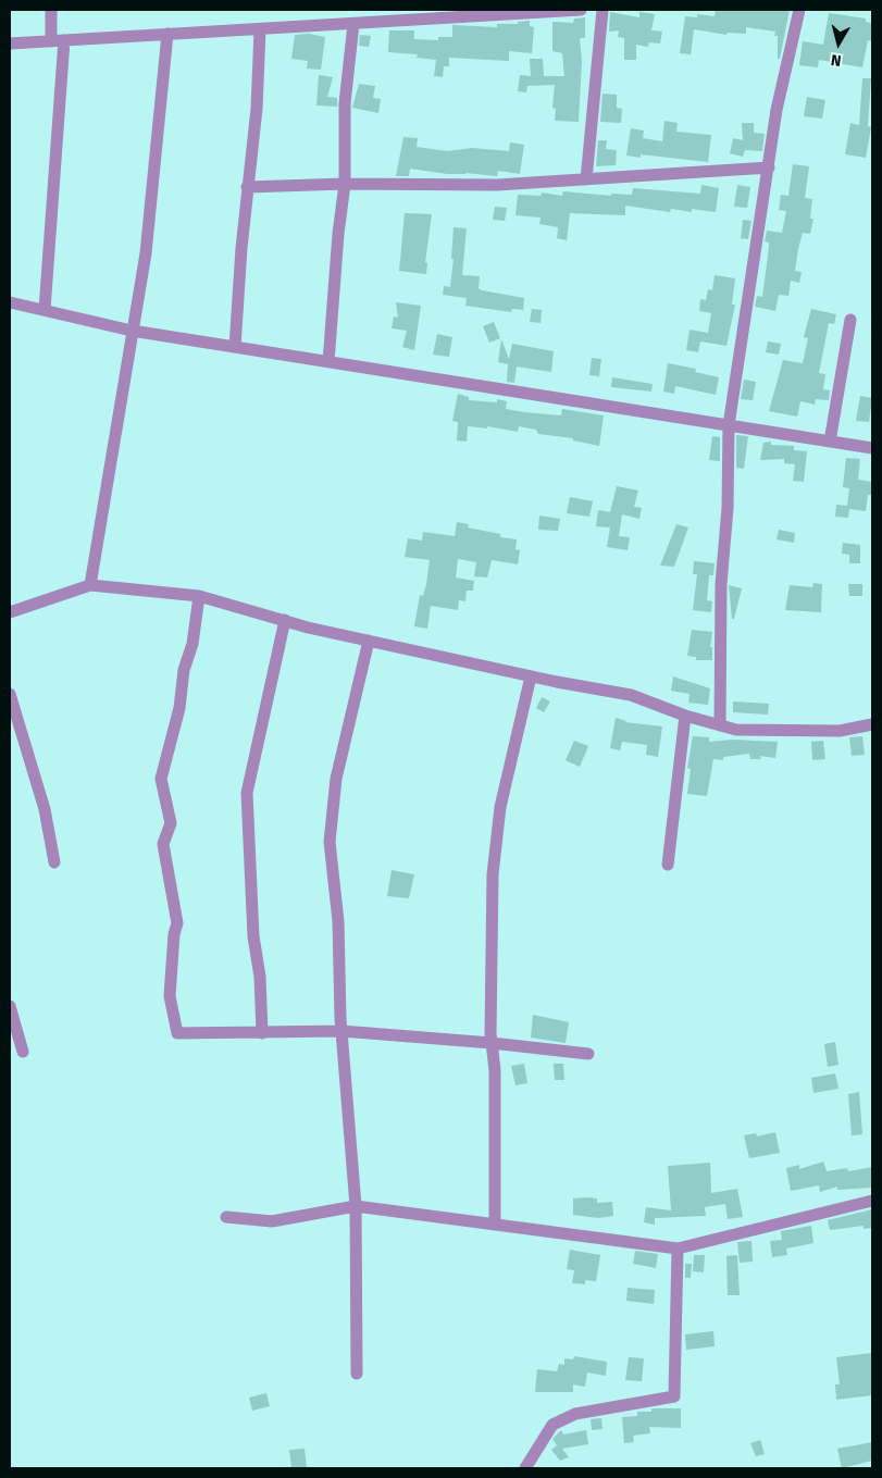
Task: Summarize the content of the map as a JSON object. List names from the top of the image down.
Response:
{
  "north": "bottom"
}
